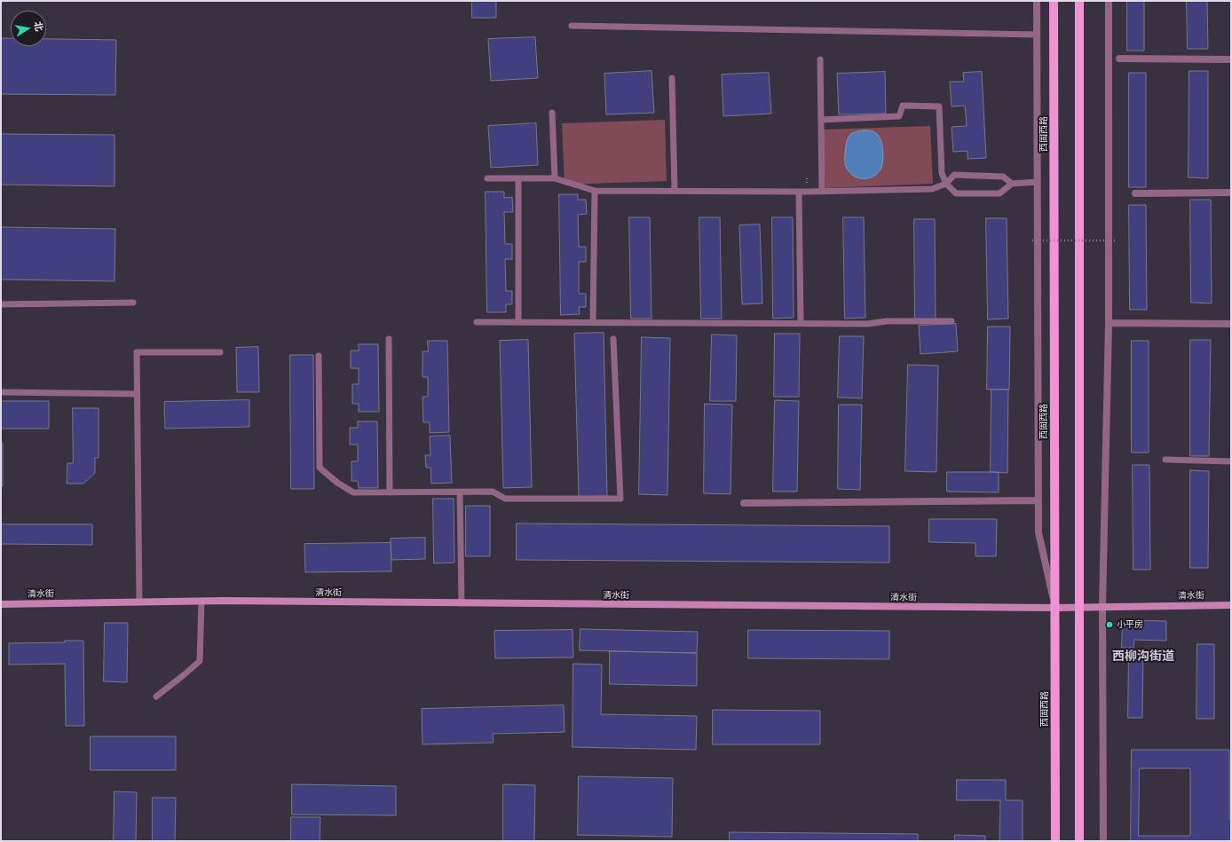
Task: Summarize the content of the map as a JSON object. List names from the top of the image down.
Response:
{
  "streets": {
    "main road": ["西固西路"],
    "street": ["清水街"]
  },
  "crossings": [
    ["西固西路", "清水街"]
  ],
  "districts": ["西柳沟街道"],
  "places": ["小平房"],
  "north": "right"
}
